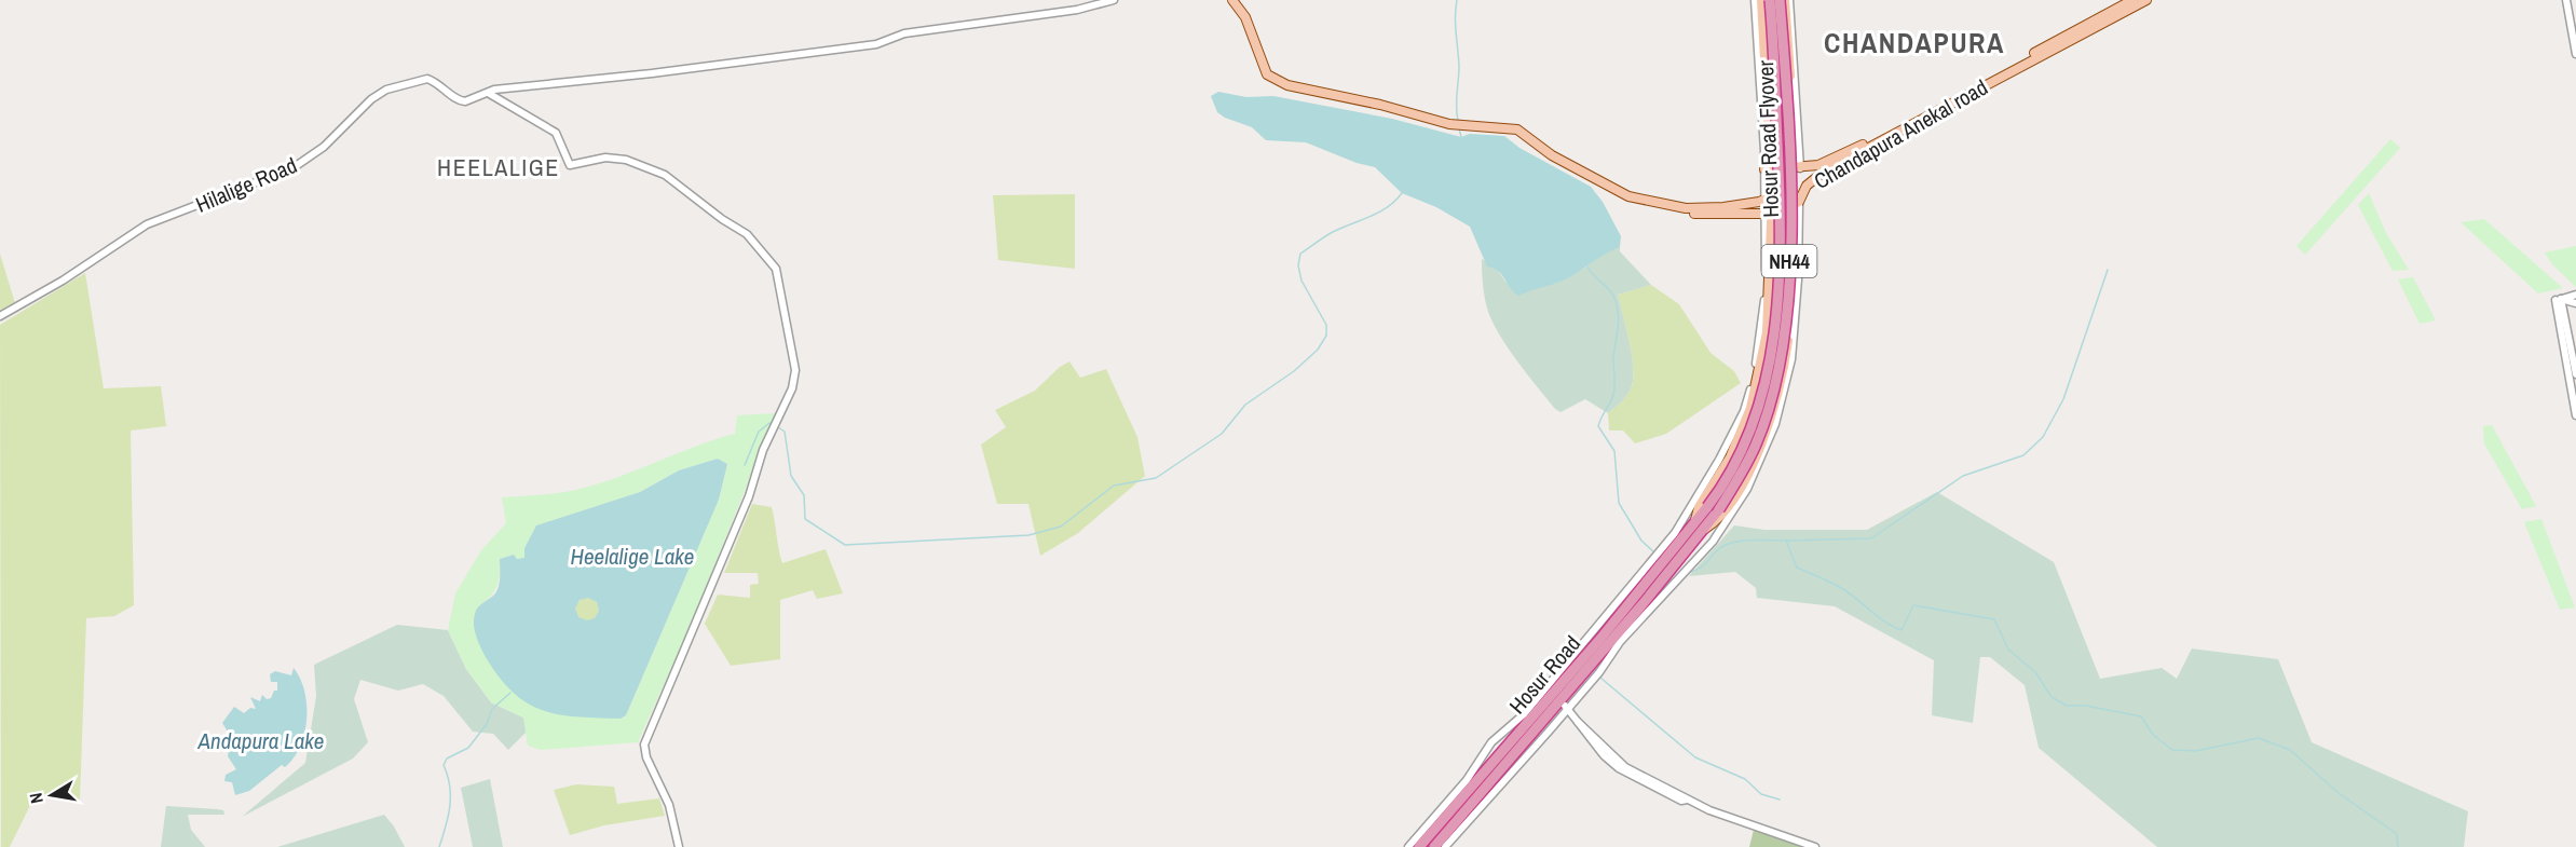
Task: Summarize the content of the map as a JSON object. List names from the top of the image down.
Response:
{
  "streets": {
    "highway": ["Hosur Road Flyover", "NH44", "Hosur Road"],
    "main road": ["Chandapura Anekal road"],
    "street": ["Hilalige Road"]
  },
  "crossings": [
    ["Hosur Road Flyover", "Hosur Road"]
  ],
  "districts": ["CHANDAPURA", "HEELALIGE"],
  "water": ["Heelalige Lake", "Andapura Lake"],
  "north": "left"
}
